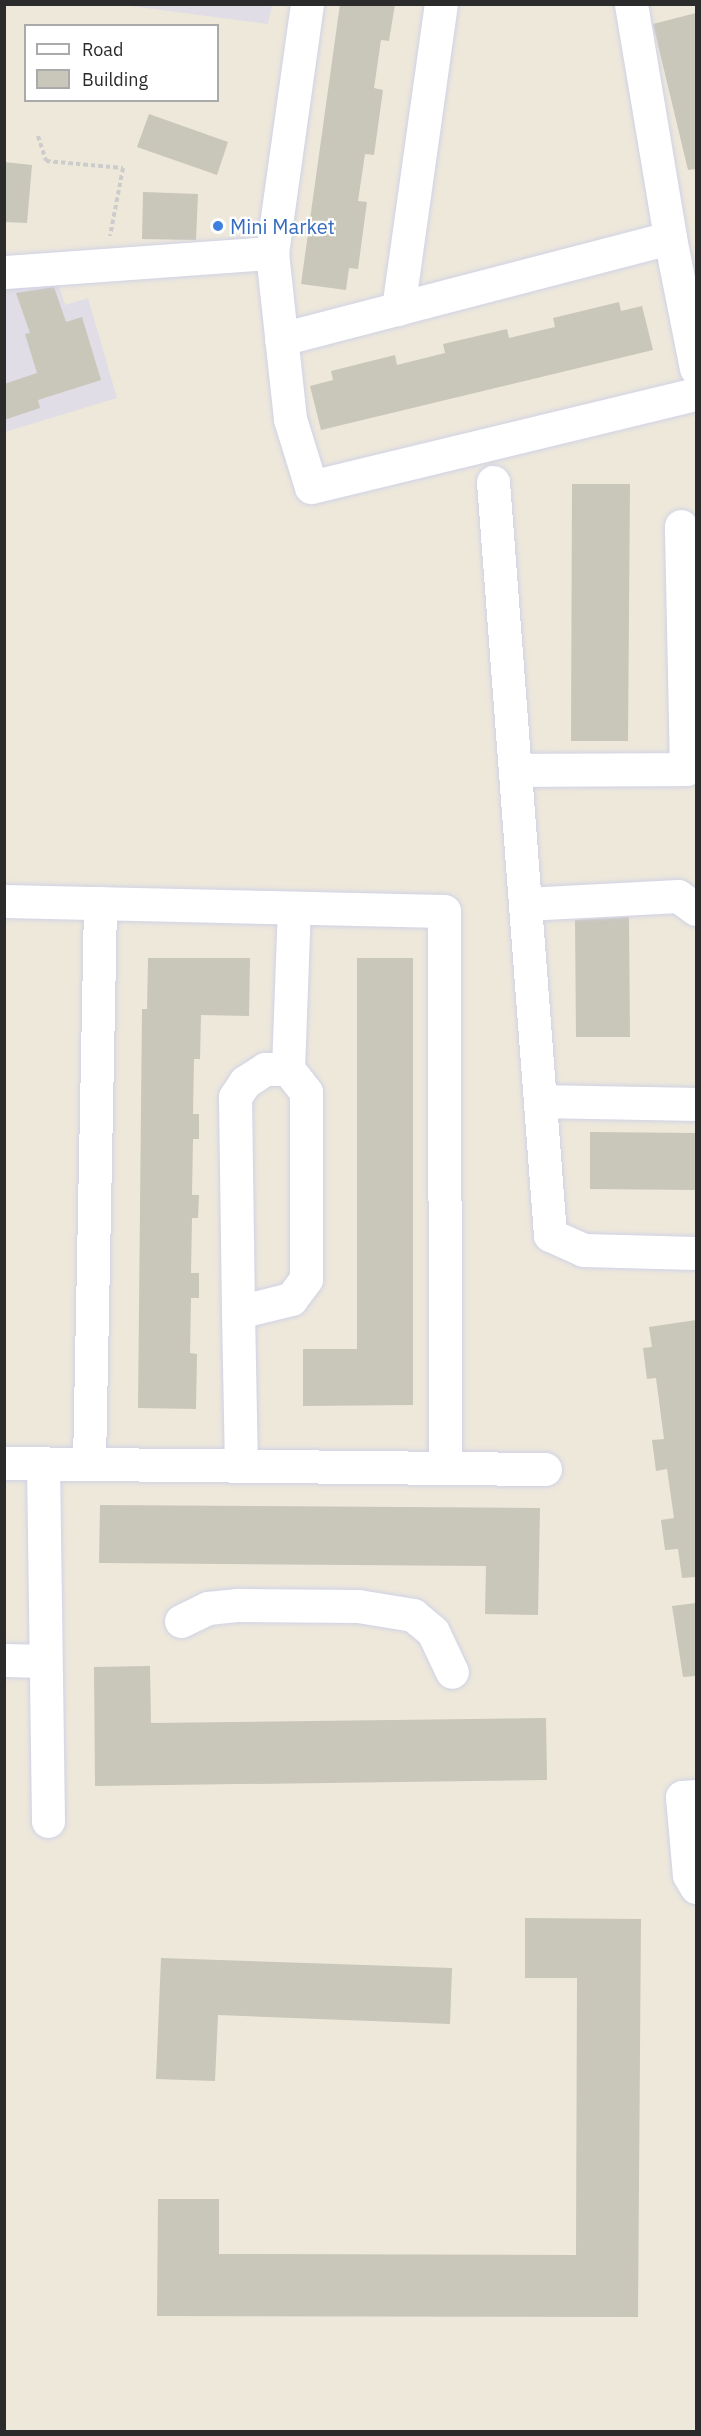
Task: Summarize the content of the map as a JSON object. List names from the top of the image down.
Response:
{
  "places": ["Mini Market"],
  "legend": ["Road", "Building"]
}
